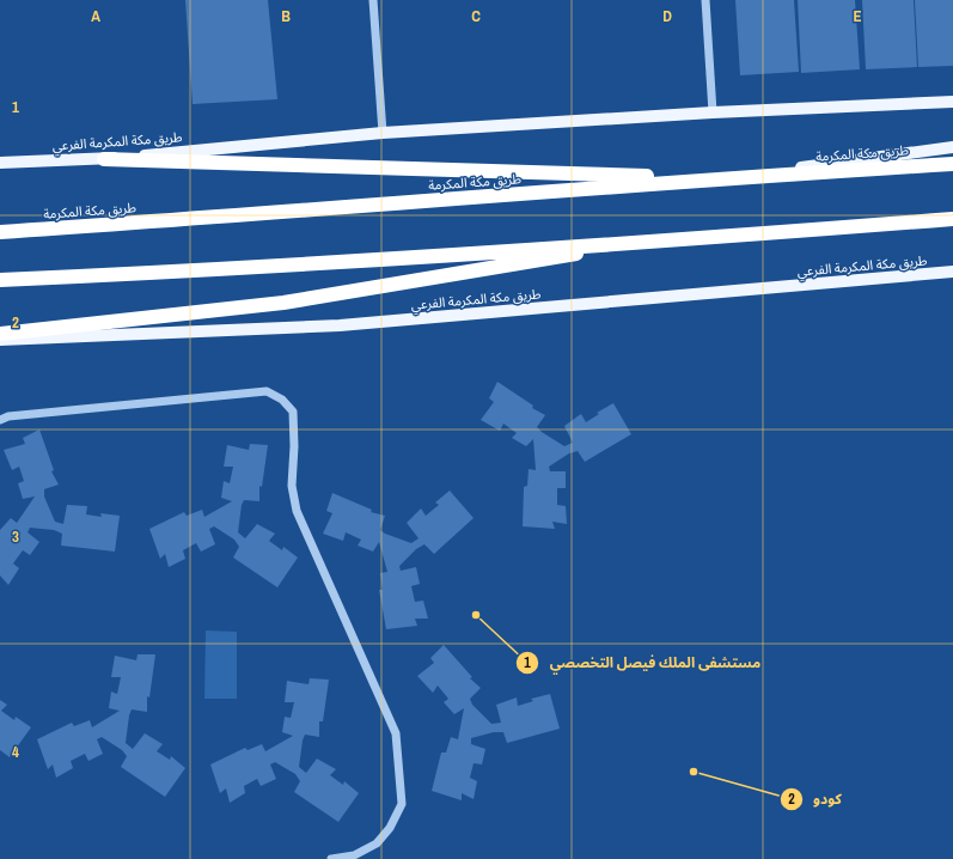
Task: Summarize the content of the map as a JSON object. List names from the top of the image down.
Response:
{
  "streets": {
    "highway": ["طريق مكة المكرمة"],
    "main road": ["طريق مكة المكرمة الفرعي"]
  },
  "places": ["مستشفى الملك فيصل التخصصي", "كودو"],
  "grid": {
    "columns": [
      "A",
      "B",
      "C",
      "D",
      "E"
    ],
    "rows": [
      "1",
      "2",
      "3",
      "4"
    ]
  }
}
